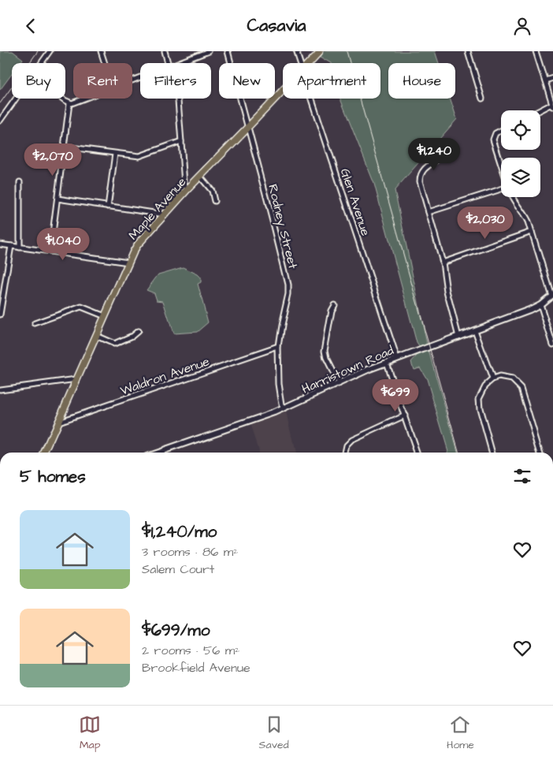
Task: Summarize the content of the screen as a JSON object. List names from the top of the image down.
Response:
{
  "streets": {
    "main road": ["Maple Avenue"],
    "street": [
      "Glen Avenue",
      "Rodney Street",
      "Harristown Road",
      "Waldron Avenue"
    ]
  },
  "crossings": [
    ["Glen Avenue", "Harristown Road"],
    ["Maple Avenue", "Rodney Street"],
    ["Maple Avenue", "Waldron Avenue"],
    ["Rodney Street", "Harristown Road"],
    ["Rodney Street", "Waldron Avenue"]
  ],
  "page": {
    "header": "Casavia",
    "chip": [
      "Buy",
      "Rent",
      "Filters",
      "New",
      "Apartment",
      "House"
    ],
    "price": [
      "$1,240",
      "$2,070",
      "$2,030",
      "$1,040",
      "$699"
    ],
    "heading": "5 homes",
    "list": [
      {
        "name": "$1,240/mo",
        "note": "3 rooms · 86 m² · Salem Court"
      },
      {
        "name": "$699/mo",
        "note": "2 rooms · 56 m² · Brookfield Avenue"
      }
    ],
    "tabs": ["Map", "Saved", "Home"]
  }
}
